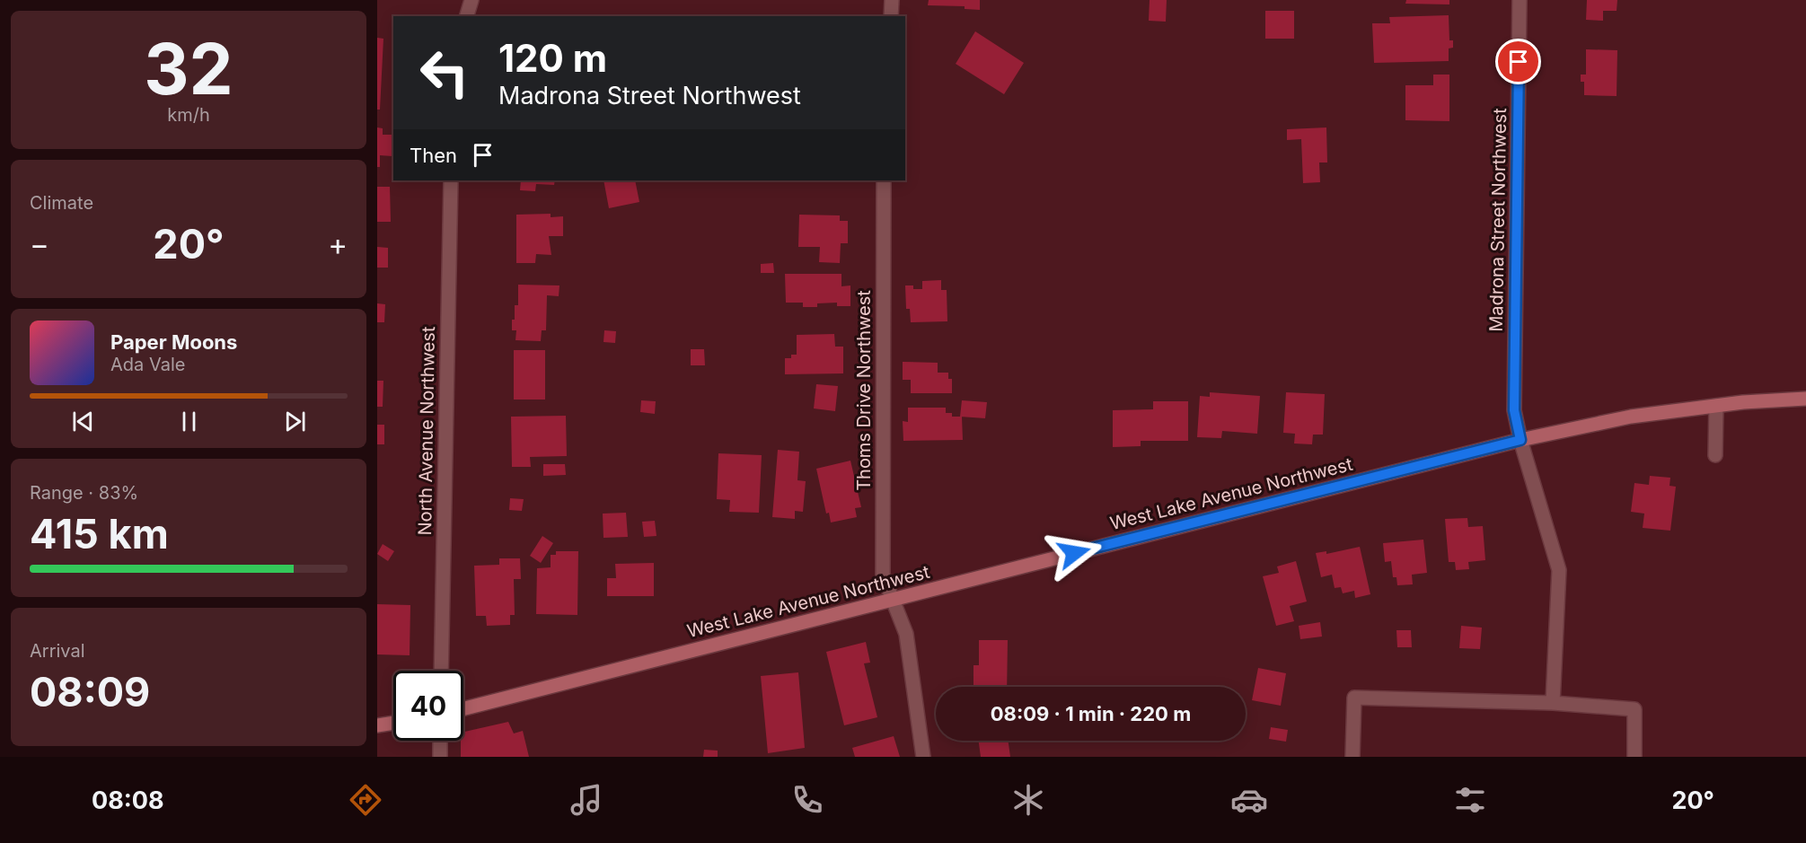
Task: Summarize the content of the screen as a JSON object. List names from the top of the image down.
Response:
{
  "streets": {
    "street": [
      "Madrona Street Northwest",
      "Thoms Drive Northwest",
      "North Avenue Northwest",
      "West Lake Avenue Northwest"
    ]
  },
  "crossings": [
    ["Madrona Street Northwest", "West Lake Avenue Northwest"],
    ["Thoms Drive Northwest", "West Lake Avenue Northwest"]
  ],
  "page": {
    "tile": [
      ["32", "km/h"],
      "Climate",
      ["Range · 83%", "415 km"],
      ["Arrival", "08:09"]
    ],
    "turn": ["120 m", "Madrona Street Northwest"],
    "then": "Then",
    "heat": ["−", "20°", "+"],
    "song": ["Paper Moons", "Ada Vale"],
    "limit": "40",
    "trip": "08:09 · 1 min · 220 m",
    "tabs": ["08:08", "20°"]
  }
}
